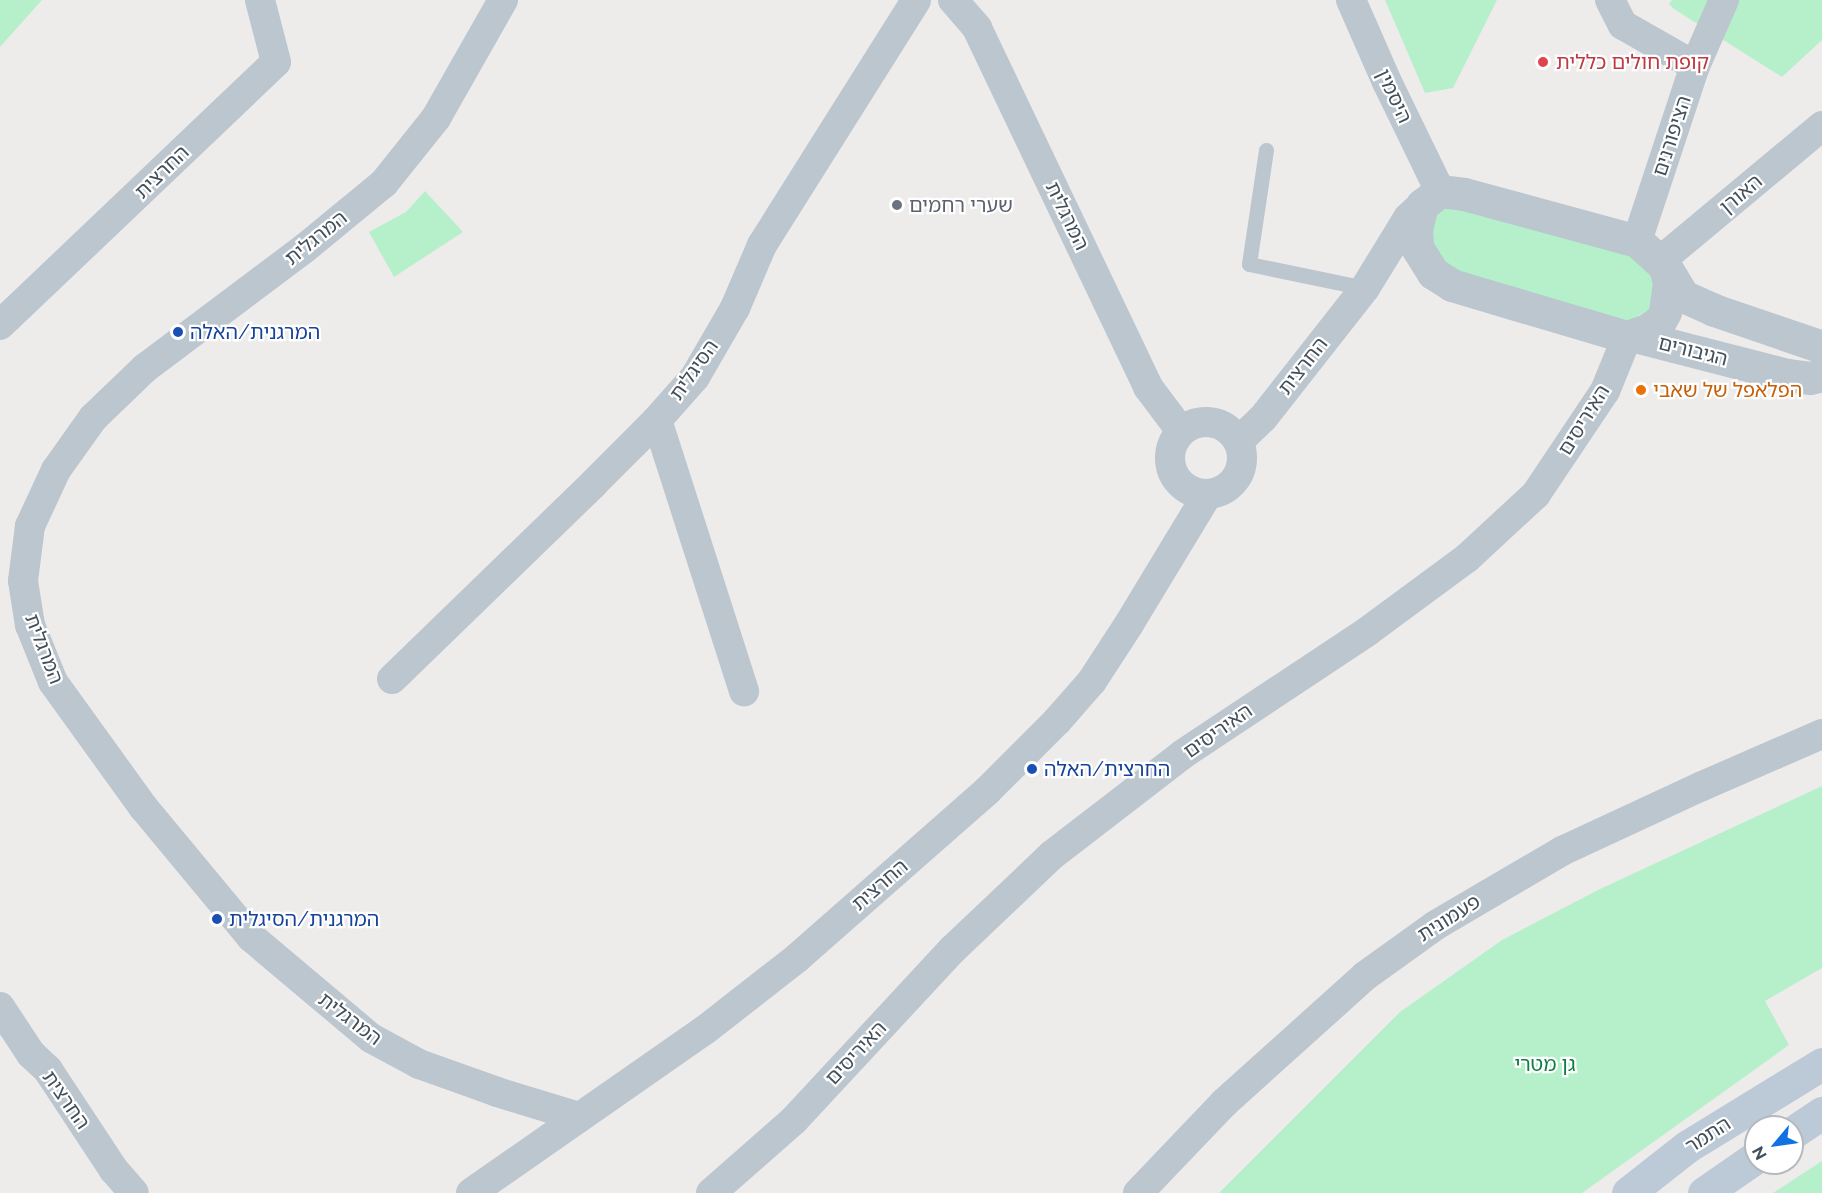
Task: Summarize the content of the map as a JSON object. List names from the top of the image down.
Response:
{
  "streets": {
    "main road": ["התמר"],
    "street": [
      "היסמין",
      "הציפורנים",
      "החרצית",
      "האורן",
      "המרגלית",
      "הגיבורים",
      "הסיגלית",
      "האיריסים",
      "פעמונית"
    ]
  },
  "crossings": [
    ["היסמין", "החרצית"],
    ["הציפורנים", "האורן"],
    ["החרצית", "המרגלית"],
    ["החרצית", "הגיבורים"],
    ["הגיבורים", "האיריסים"]
  ],
  "parks": ["גן מטרי"],
  "places": [
    "קופת חולים כללית",
    "שערי רחמים",
    "המרגנית/האלה",
    "הפלאפל של שאבי",
    "החרצית/האלה",
    "המרגנית/הסיגלית"
  ],
  "north": "bottom left"
}
